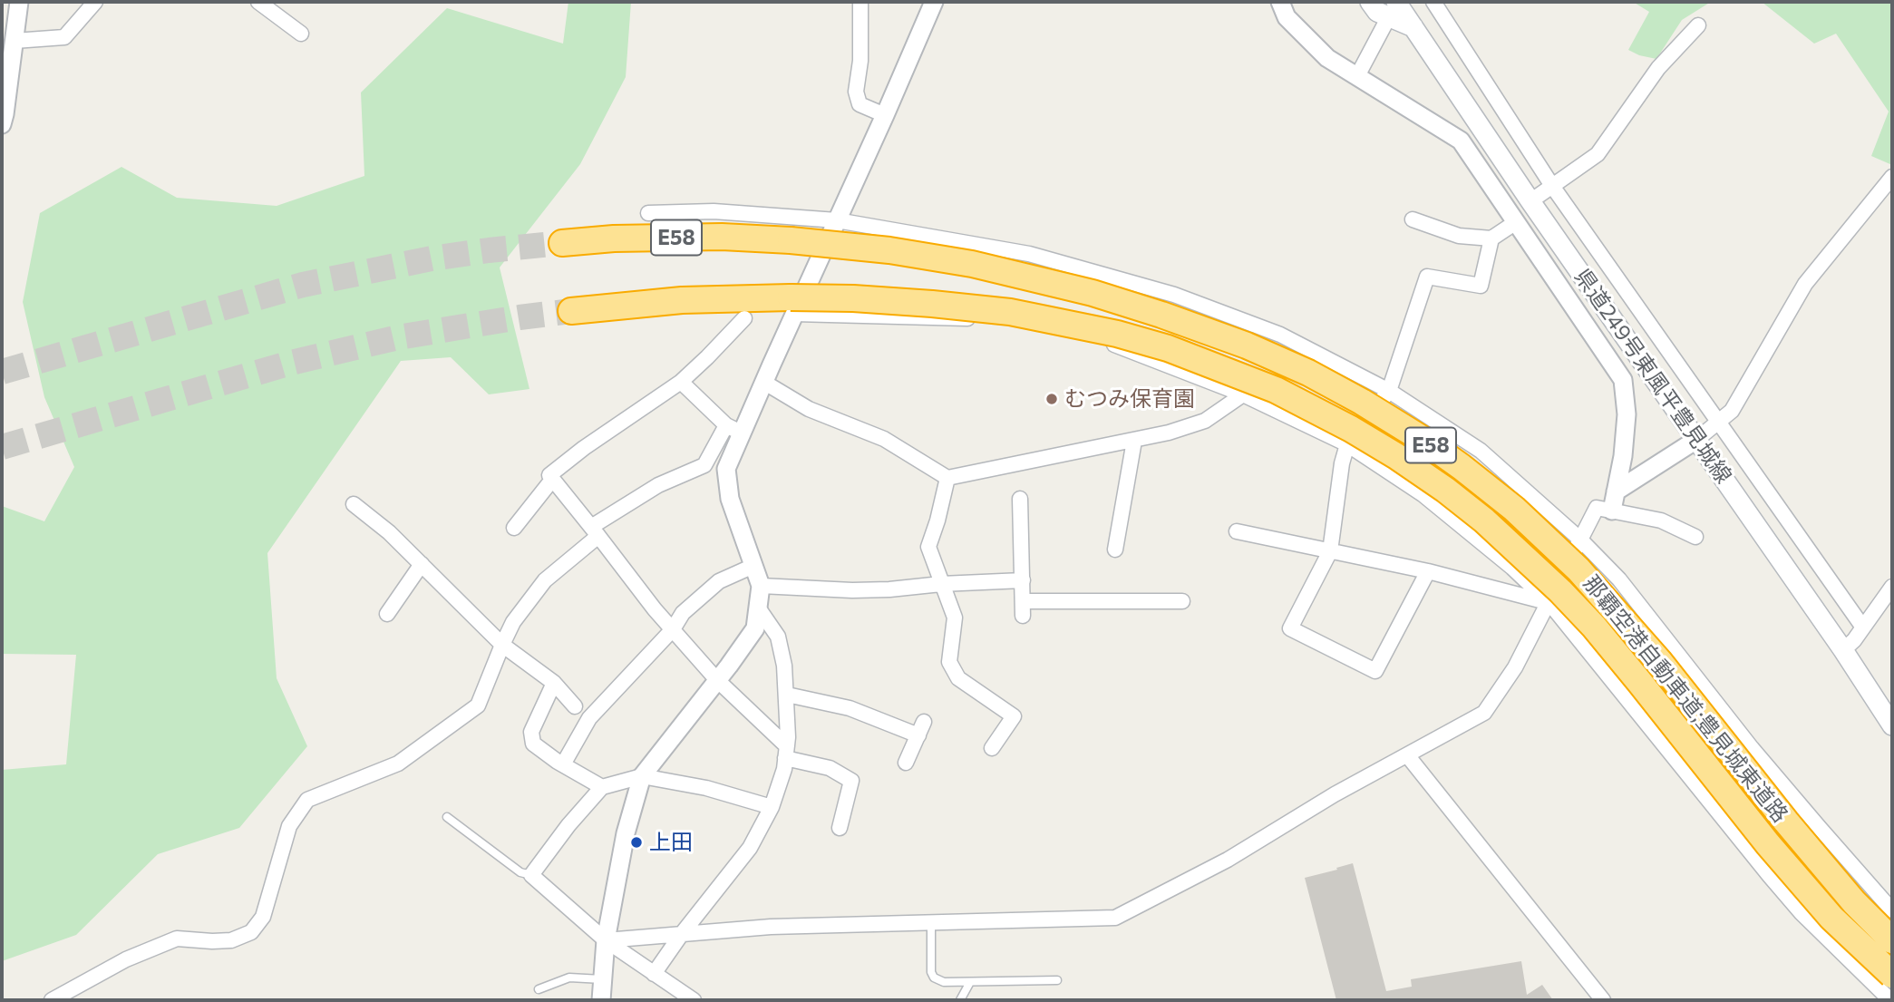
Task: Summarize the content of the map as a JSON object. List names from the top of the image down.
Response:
{
  "streets": {
    "highway": ["E58", "那覇空港自動車道;豊見城東道路"],
    "main road": ["県道249号東風平豊見城線"]
  },
  "places": ["むつみ保育園", "上田"]
}
